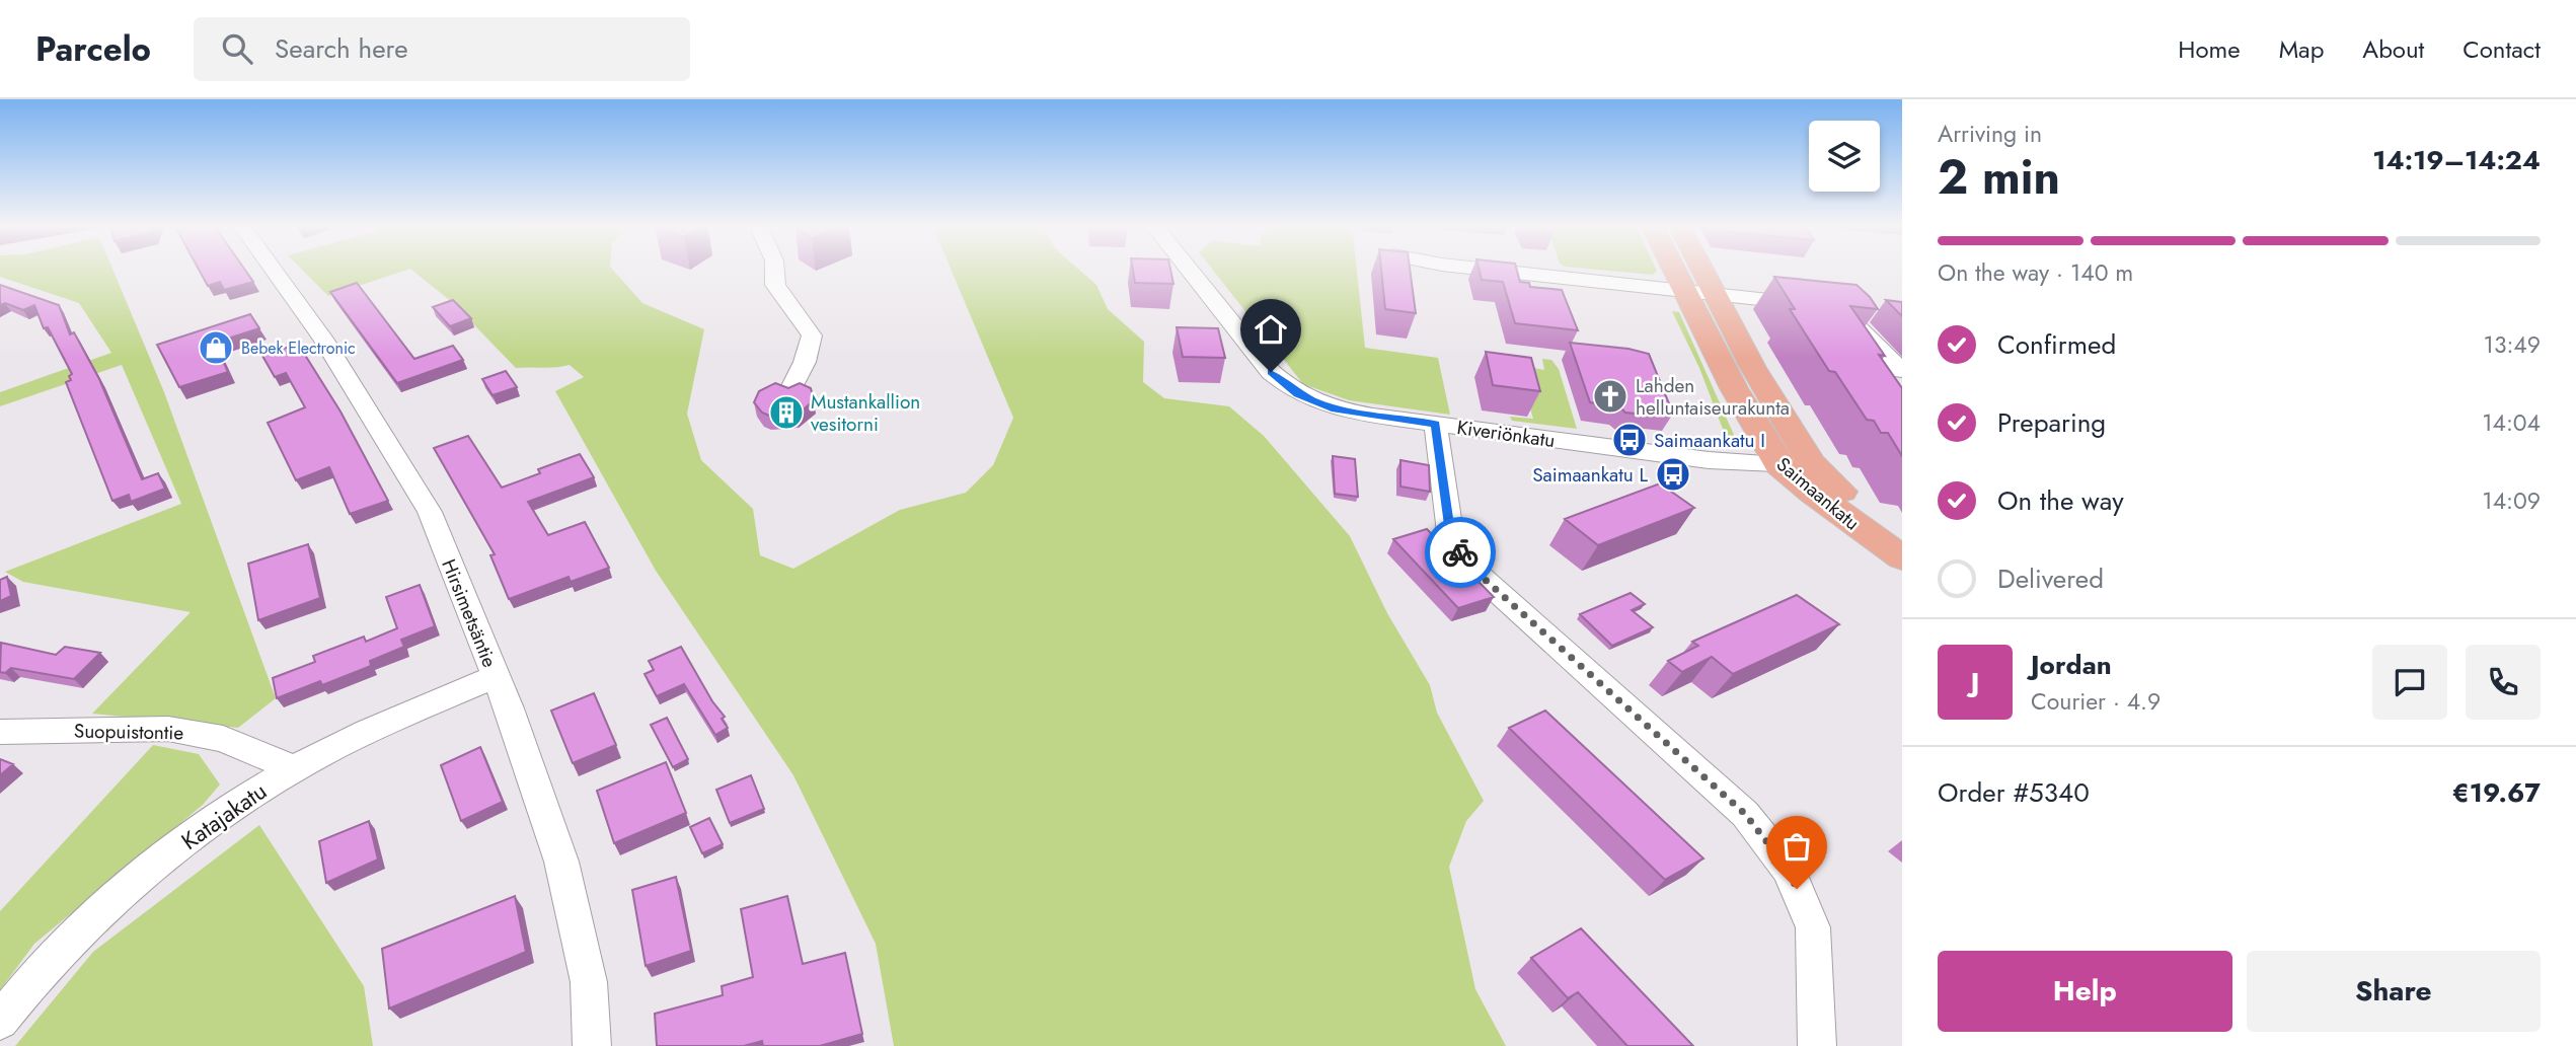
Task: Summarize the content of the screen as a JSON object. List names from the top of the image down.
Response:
{
  "streets": {
    "main road": ["Saimaankatu"],
    "street": [
      "Kiveriönkatu",
      "Hirsimetsäntie",
      "Suopuistontie",
      "Katajakatu"
    ]
  },
  "crossings": [
    ["Kiveriönkatu", "Saimaankatu"],
    ["Hirsimetsäntie", "Katajakatu"],
    ["Suopuistontie", "Katajakatu"]
  ],
  "places": {
    "shop": ["Bebek Electronic"],
    "church": ["Lahden helluntaiseurakunta"],
    "building": ["Mustankallion vesitorni"],
    "bus stop": ["Saimaankatu I", "Saimaankatu L"]
  },
  "page": {
    "header": "Parcelo",
    "search": "Search here",
    "nav": [
      "Home",
      "Map",
      "About",
      "Contact"
    ],
    "heading": ["2 min", "Arriving in", "14:19–14:24"],
    "panel": [
      "Jordan",
      "Courier · 4.9",
      "Order #5340",
      "€19.67"
    ],
    "bar": "On the way · 140 m",
    "list": [
      ["Confirmed", "13:49"],
      ["Preparing", "14:04"],
      ["On the way", "14:09"],
      "Delivered"
    ],
    "round": "J",
    "buttons": ["Help", "Share"]
  }
}
